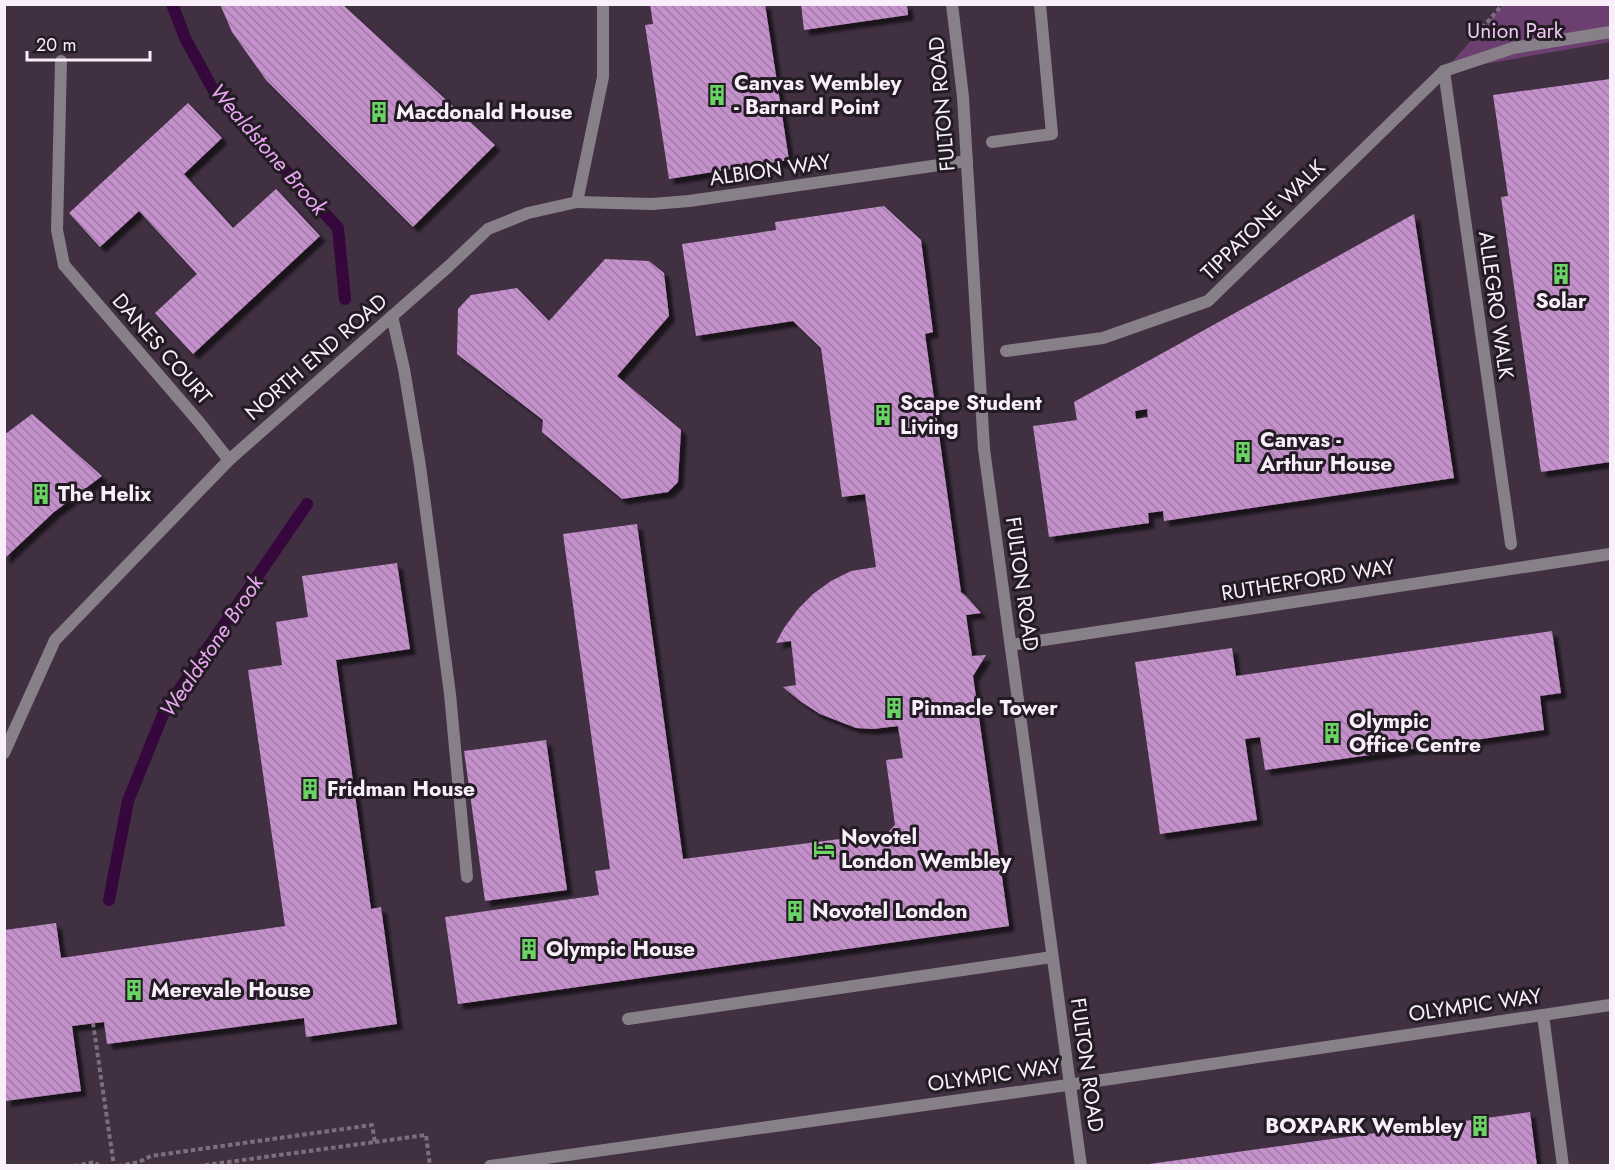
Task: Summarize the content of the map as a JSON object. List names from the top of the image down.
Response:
{
  "streets": {
    "street": [
      "FULTON ROAD",
      "ALBION WAY",
      "TIPPATONE WALK",
      "ALLEGRO WALK",
      "DANES COURT",
      "NORTH END ROAD",
      "RUTHERFORD WAY",
      "OLYMPIC WAY"
    ]
  },
  "crossings": [
    ["FULTON ROAD", "ALBION WAY"],
    ["FULTON ROAD", "RUTHERFORD WAY"],
    ["FULTON ROAD", "OLYMPIC WAY"],
    ["ALBION WAY", "NORTH END ROAD"],
    ["TIPPATONE WALK", "ALLEGRO WALK"],
    ["DANES COURT", "NORTH END ROAD"]
  ],
  "water": ["Wealdstone Brook"],
  "parks": ["Union Park"],
  "places": {
    "building": [
      "Canvas Wembley - Barnard Point",
      "Macdonald House",
      "Solar",
      "Scape Student Living",
      "Canvas - Arthur House",
      "The Helix",
      "Pinnacle Tower",
      "Olympic Office Centre",
      "Fridman House",
      "Novotel London",
      "Olympic House",
      "Merevale House",
      "BOXPARK Wembley"
    ],
    "hotel": ["Novotel London Wembley"]
  },
  "scale_bar": "20 m"
}
